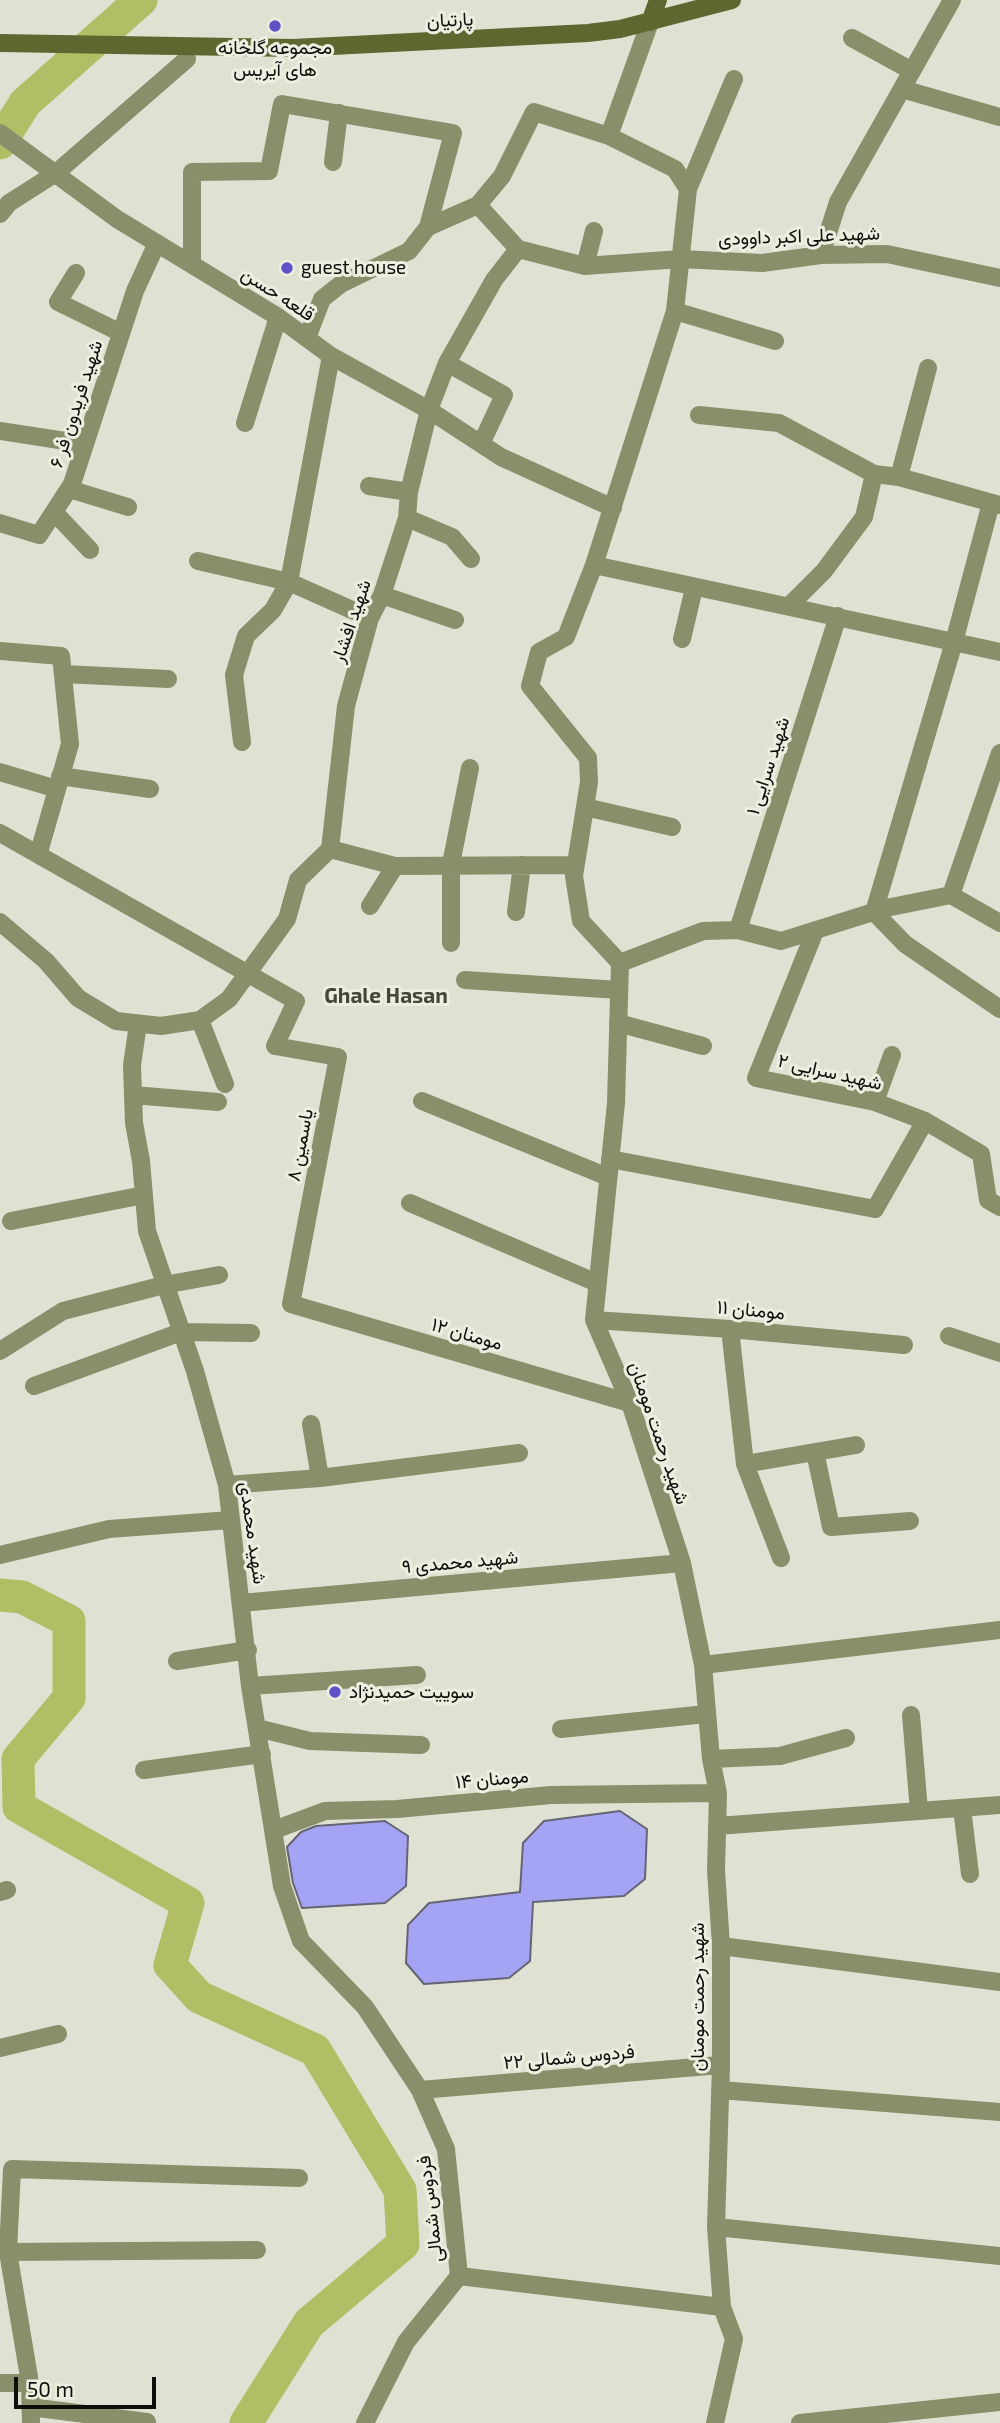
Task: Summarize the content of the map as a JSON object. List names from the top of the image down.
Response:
{
  "streets": {
    "main road": ["پارتیان"],
    "street": [
      "شهید علی اکبر داوودی",
      "قلعه حسن",
      "شهید فریدون فر ۶",
      "شهید افشار",
      "شهید سرایی ۱",
      "شهید سرایی ۲",
      "یاسمین ۸",
      "مومنان ۱۱",
      "مومنان ۱۲",
      "شهید رحمت مومنان",
      "شهید محمدی",
      "۹ شهید محمدی",
      "مومنان ۱۴",
      "فردوس شمالی ۲۲",
      "فردوس شمالی"
    ]
  },
  "crossings": [
    ["شهید علی اکبر داوودی", "شهید افشار"],
    ["قلعه حسن", "شهید فریدون فر ۶"],
    ["قلعه حسن", "شهید افشار"],
    ["یاسمین ۸", "مومنان ۱۲"],
    ["مومنان ۱۱", "شهید رحمت مومنان"],
    ["مومنان ۱۲", "شهید رحمت مومنان"],
    ["شهید رحمت مومنان", "۹ شهید محمدی"],
    ["شهید رحمت مومنان", "مومنان ۱۴"],
    ["شهید رحمت مومنان", "فردوس شمالی ۲۲"],
    ["شهید محمدی", "۹ شهید محمدی"],
    ["شهید محمدی", "مومنان ۱۴"],
    ["شهید محمدی", "فردوس شمالی"],
    ["فردوس شمالی ۲۲", "فردوس شمالی"]
  ],
  "districts": ["Ghale Hasan"],
  "places": ["مجموعه گلخانه های آیریس", "guest house", "سوییت حمیدنژاد"],
  "scale_bar": "50 m"
}
